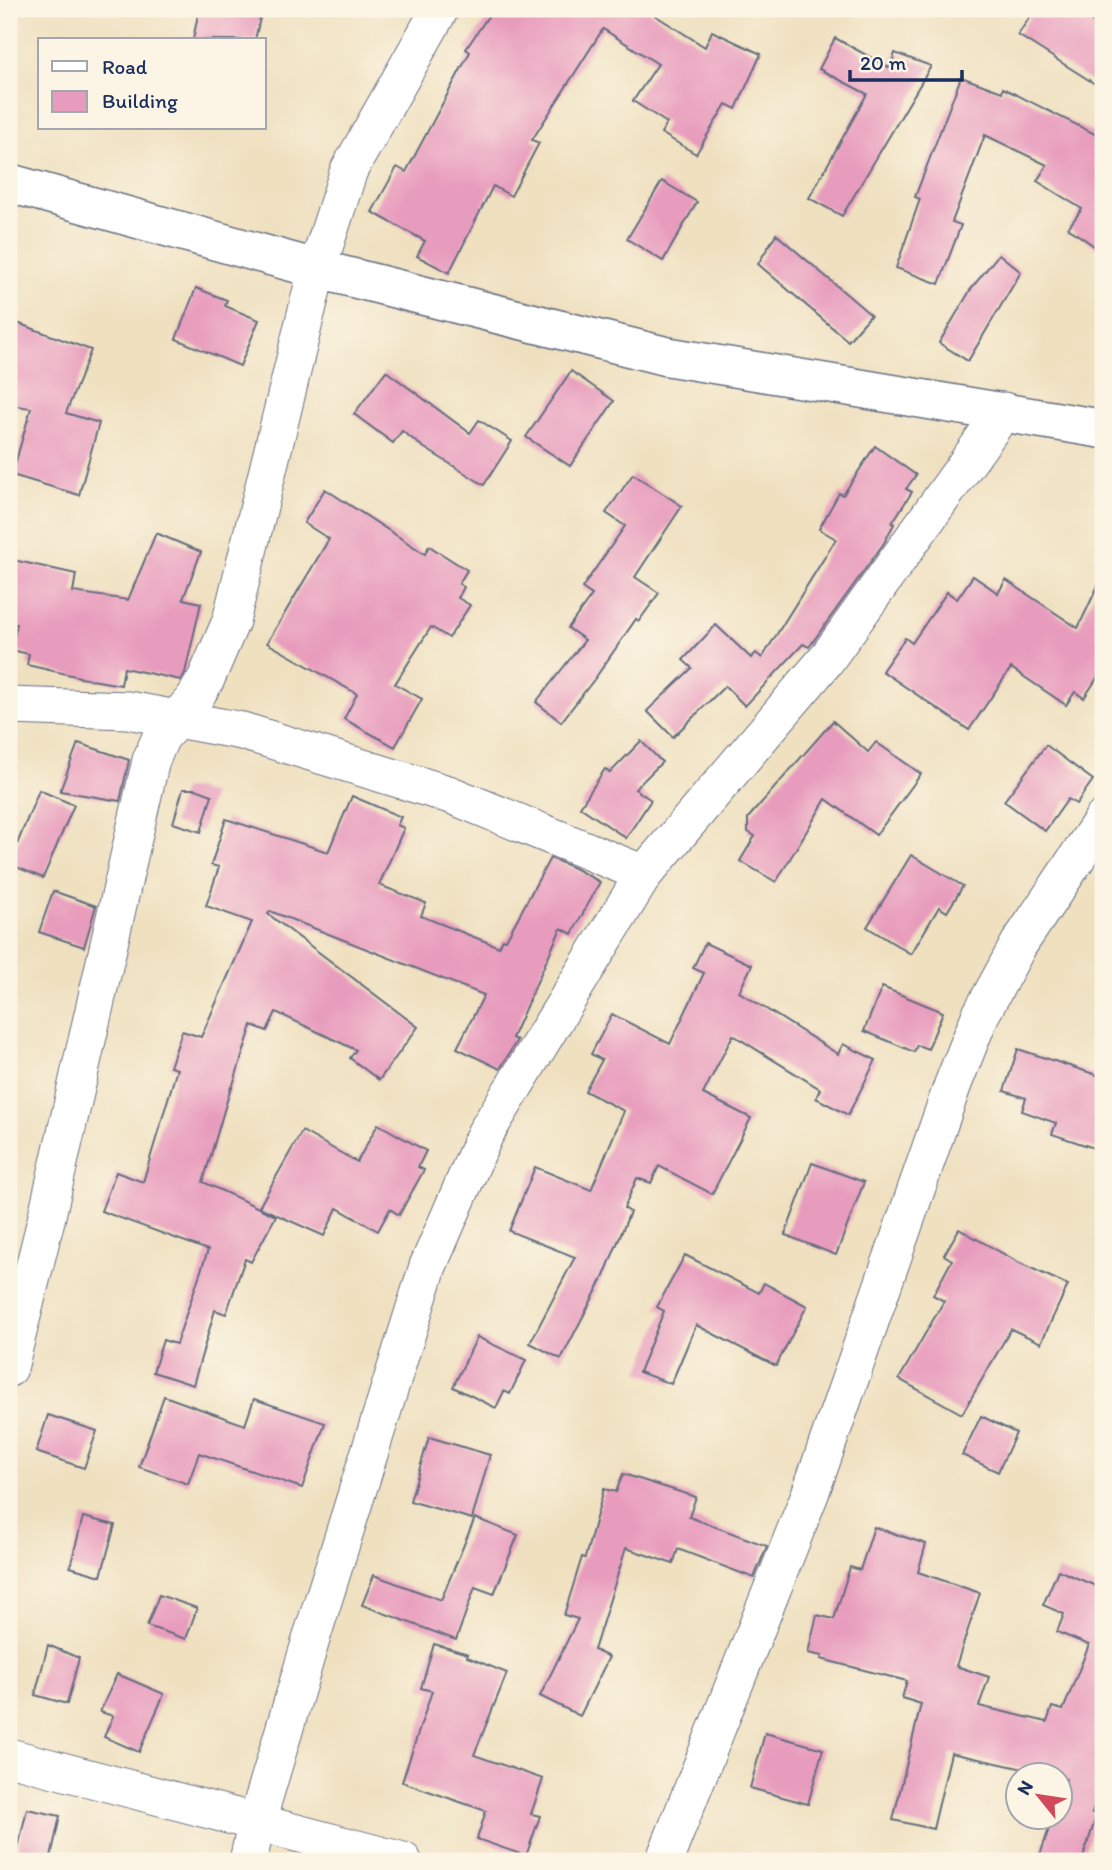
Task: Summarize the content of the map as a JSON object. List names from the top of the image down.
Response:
{
  "legend": ["Road", "Building"],
  "scale_bar": "20 m",
  "north": "top left"
}
